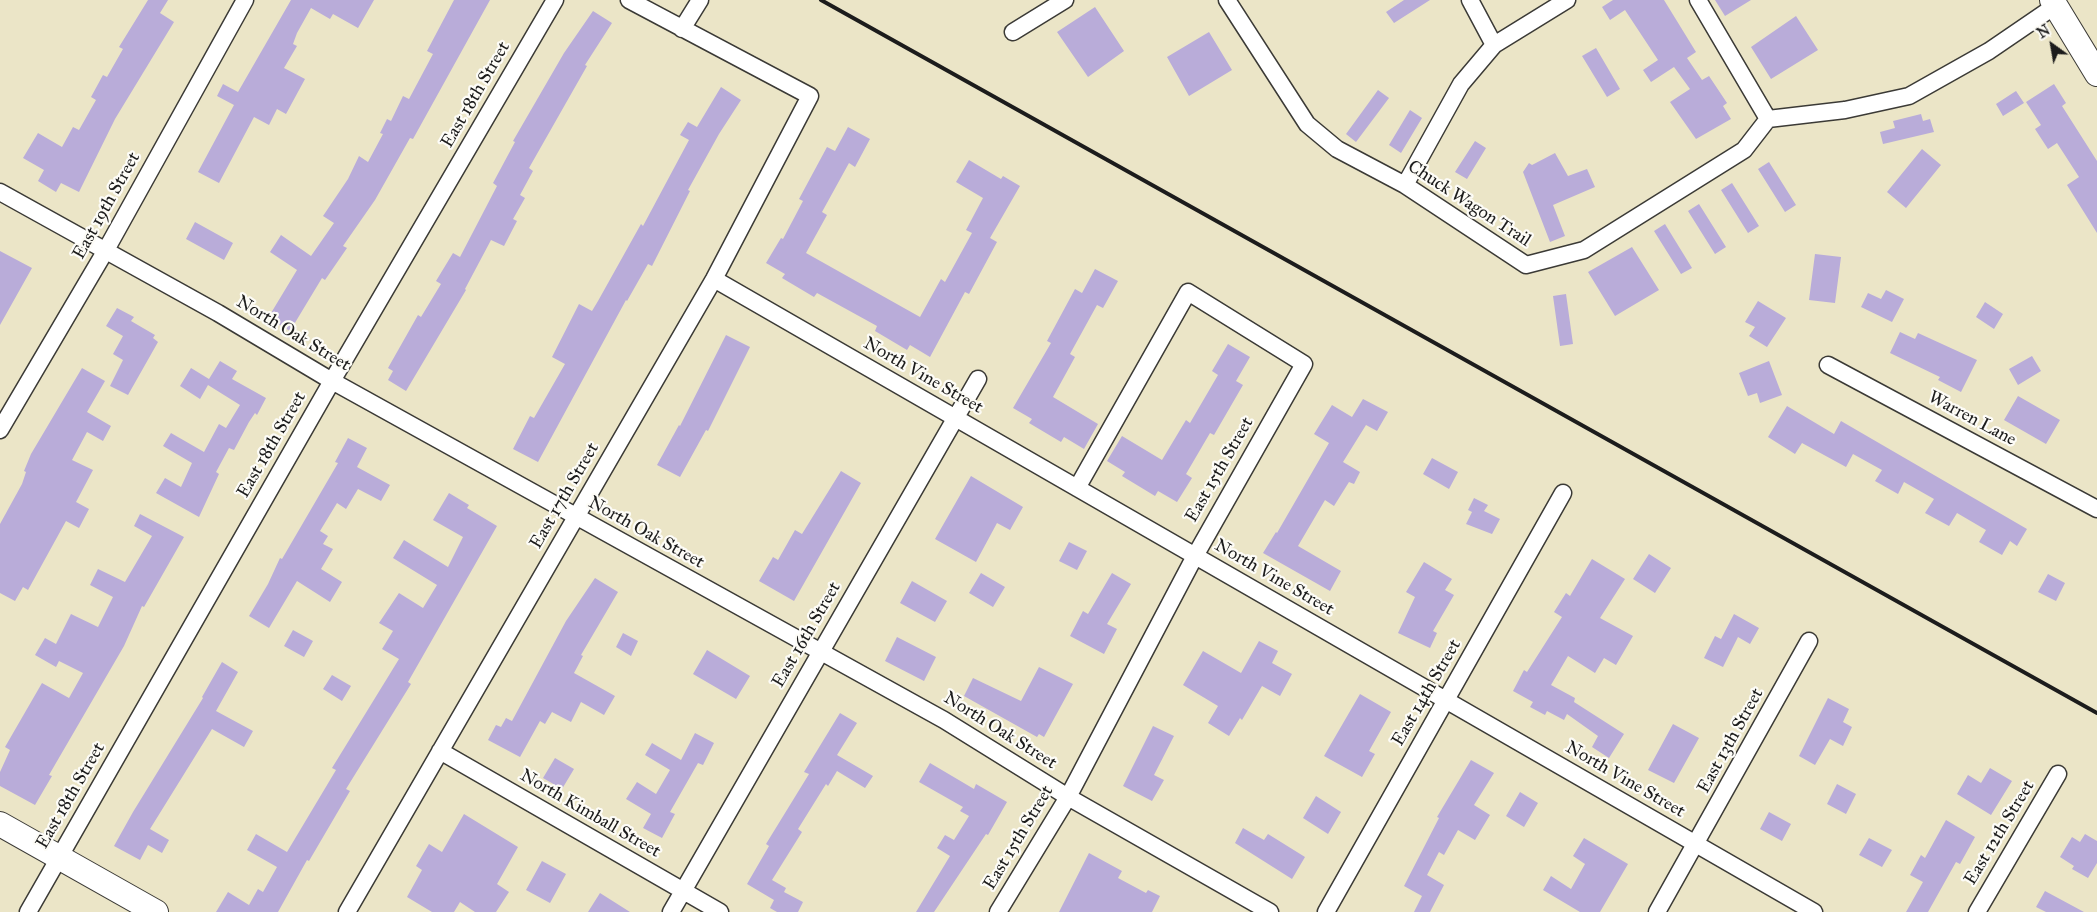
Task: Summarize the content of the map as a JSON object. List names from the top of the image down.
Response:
{
  "streets": {
    "street": [
      "East 18th Street",
      "Chuck Wagon Trail",
      "East 19th Street",
      "North Oak Street",
      "North Vine Street",
      "Warren Lane",
      "East 15th Street",
      "East 17th Street",
      "East 16th Street",
      "East 14th Street",
      "East 13th Street",
      "North Kimball Street",
      "East 12th Street"
    ]
  },
  "crossings": [
    ["East 18th Street", "North Oak Street"],
    ["East 19th Street", "North Oak Street"],
    ["North Oak Street", "East 15th Street"],
    ["North Oak Street", "East 17th Street"],
    ["North Oak Street", "East 16th Street"],
    ["North Vine Street", "East 15th Street"],
    ["North Vine Street", "East 17th Street"],
    ["North Vine Street", "East 16th Street"],
    ["North Vine Street", "East 14th Street"],
    ["North Vine Street", "East 13th Street"],
    ["East 17th Street", "North Kimball Street"],
    ["East 16th Street", "North Kimball Street"]
  ],
  "north": "top left"
}
